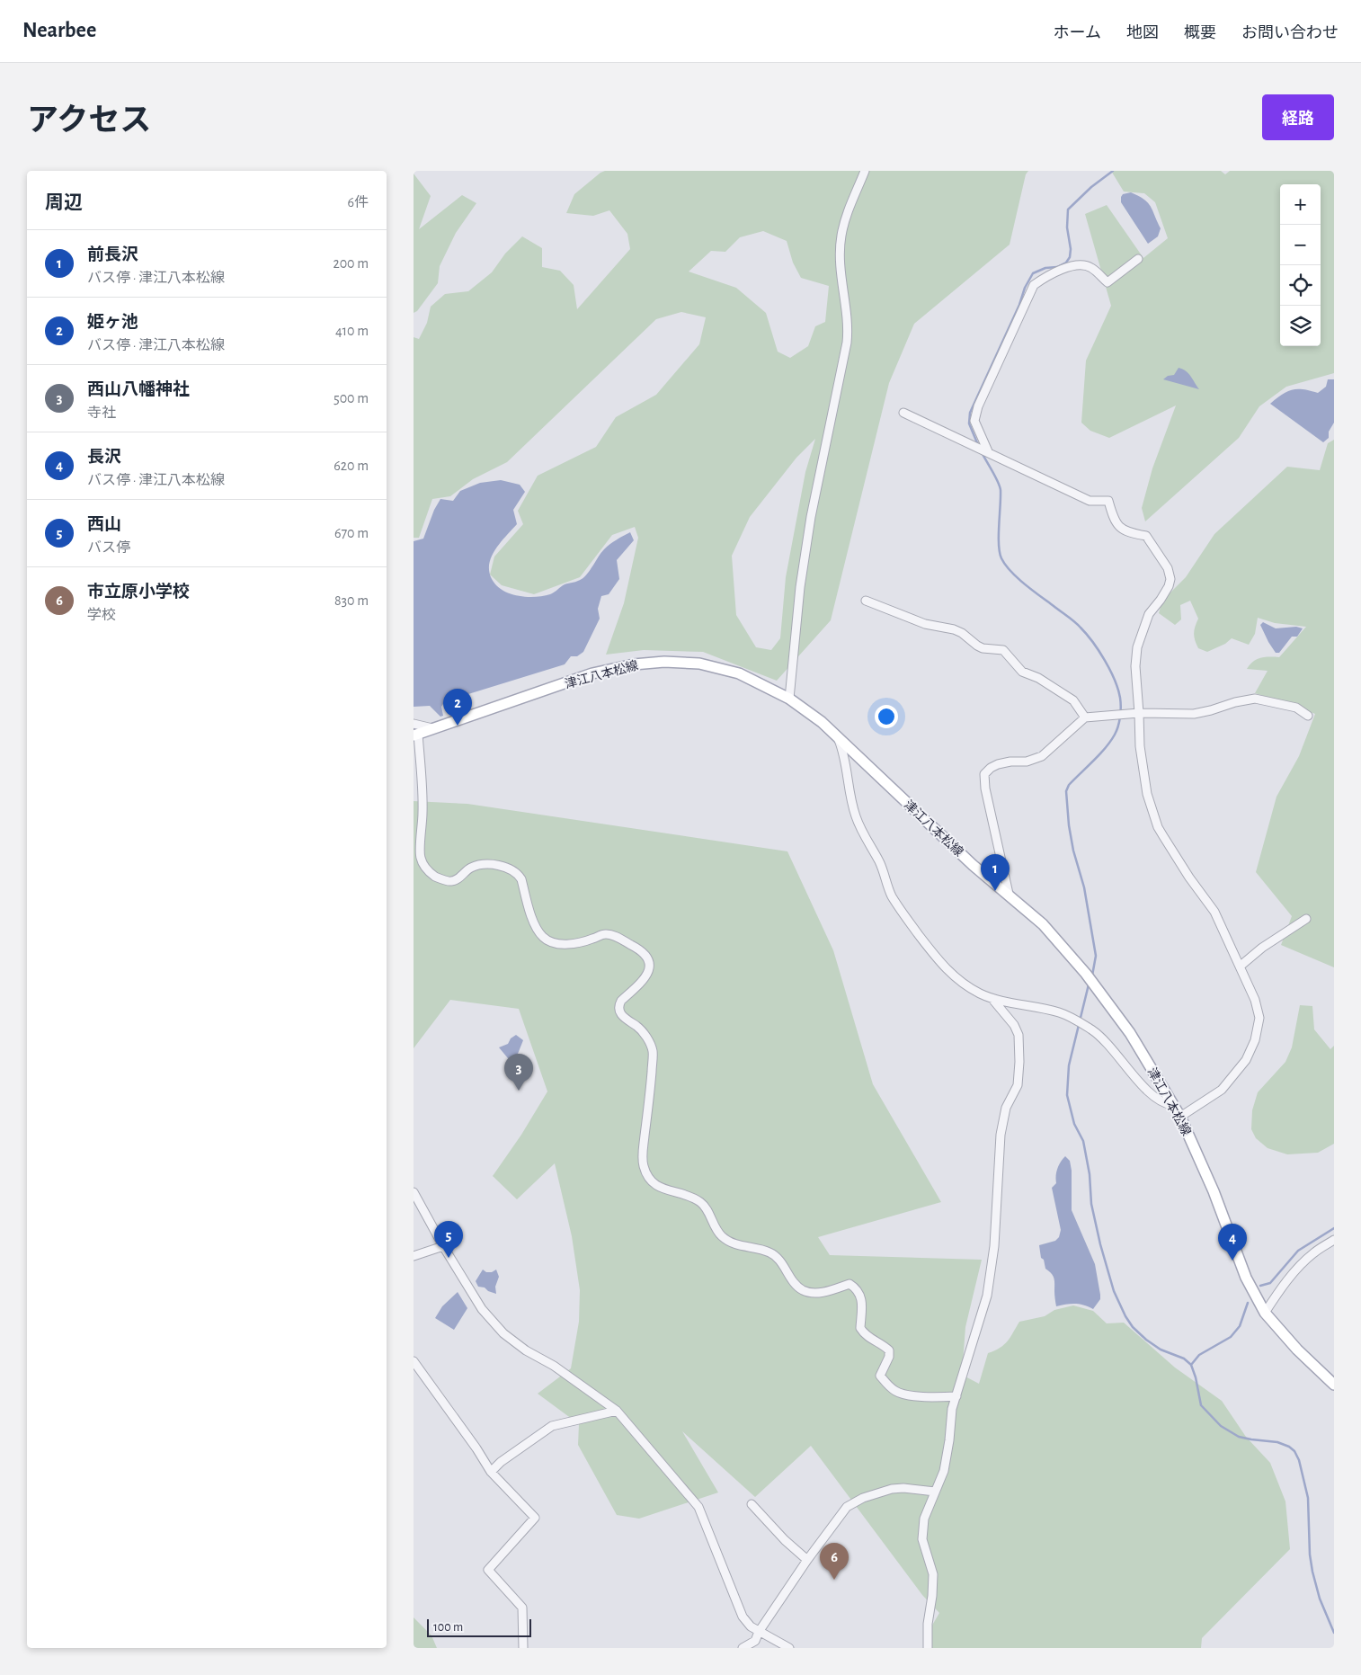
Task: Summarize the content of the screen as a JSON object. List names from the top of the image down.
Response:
{
  "streets": {
    "main road": ["津江八本松線"]
  },
  "scale_bar": "100 m",
  "page": {
    "header": "Nearbee",
    "nav": [
      "ホーム",
      "地図",
      "概要",
      "お問い合わせ"
    ],
    "title": "アクセス",
    "buttons": "経路",
    "heading": ["周辺", "6件"],
    "map_buttons": ["+", "−"],
    "list": [
      {
        "mark": "1",
        "name": "前長沢",
        "note": "バス停 · 津江八本松線",
        "value": "200 m"
      },
      {
        "mark": "2",
        "name": "姫ヶ池",
        "note": "バス停 · 津江八本松線",
        "value": "410 m"
      },
      {
        "mark": "3",
        "name": "西山八幡神社",
        "note": "寺社",
        "value": "500 m"
      },
      {
        "mark": "4",
        "name": "長沢",
        "note": "バス停 · 津江八本松線",
        "value": "620 m"
      },
      {
        "mark": "5",
        "name": "西山",
        "note": "バス停",
        "value": "670 m"
      },
      {
        "mark": "6",
        "name": "市立原小学校",
        "note": "学校",
        "value": "830 m"
      }
    ],
    "pins": [
      "2",
      "1",
      "3",
      "5",
      "4",
      "6"
    ],
    "scale": "100 m"
  }
}
